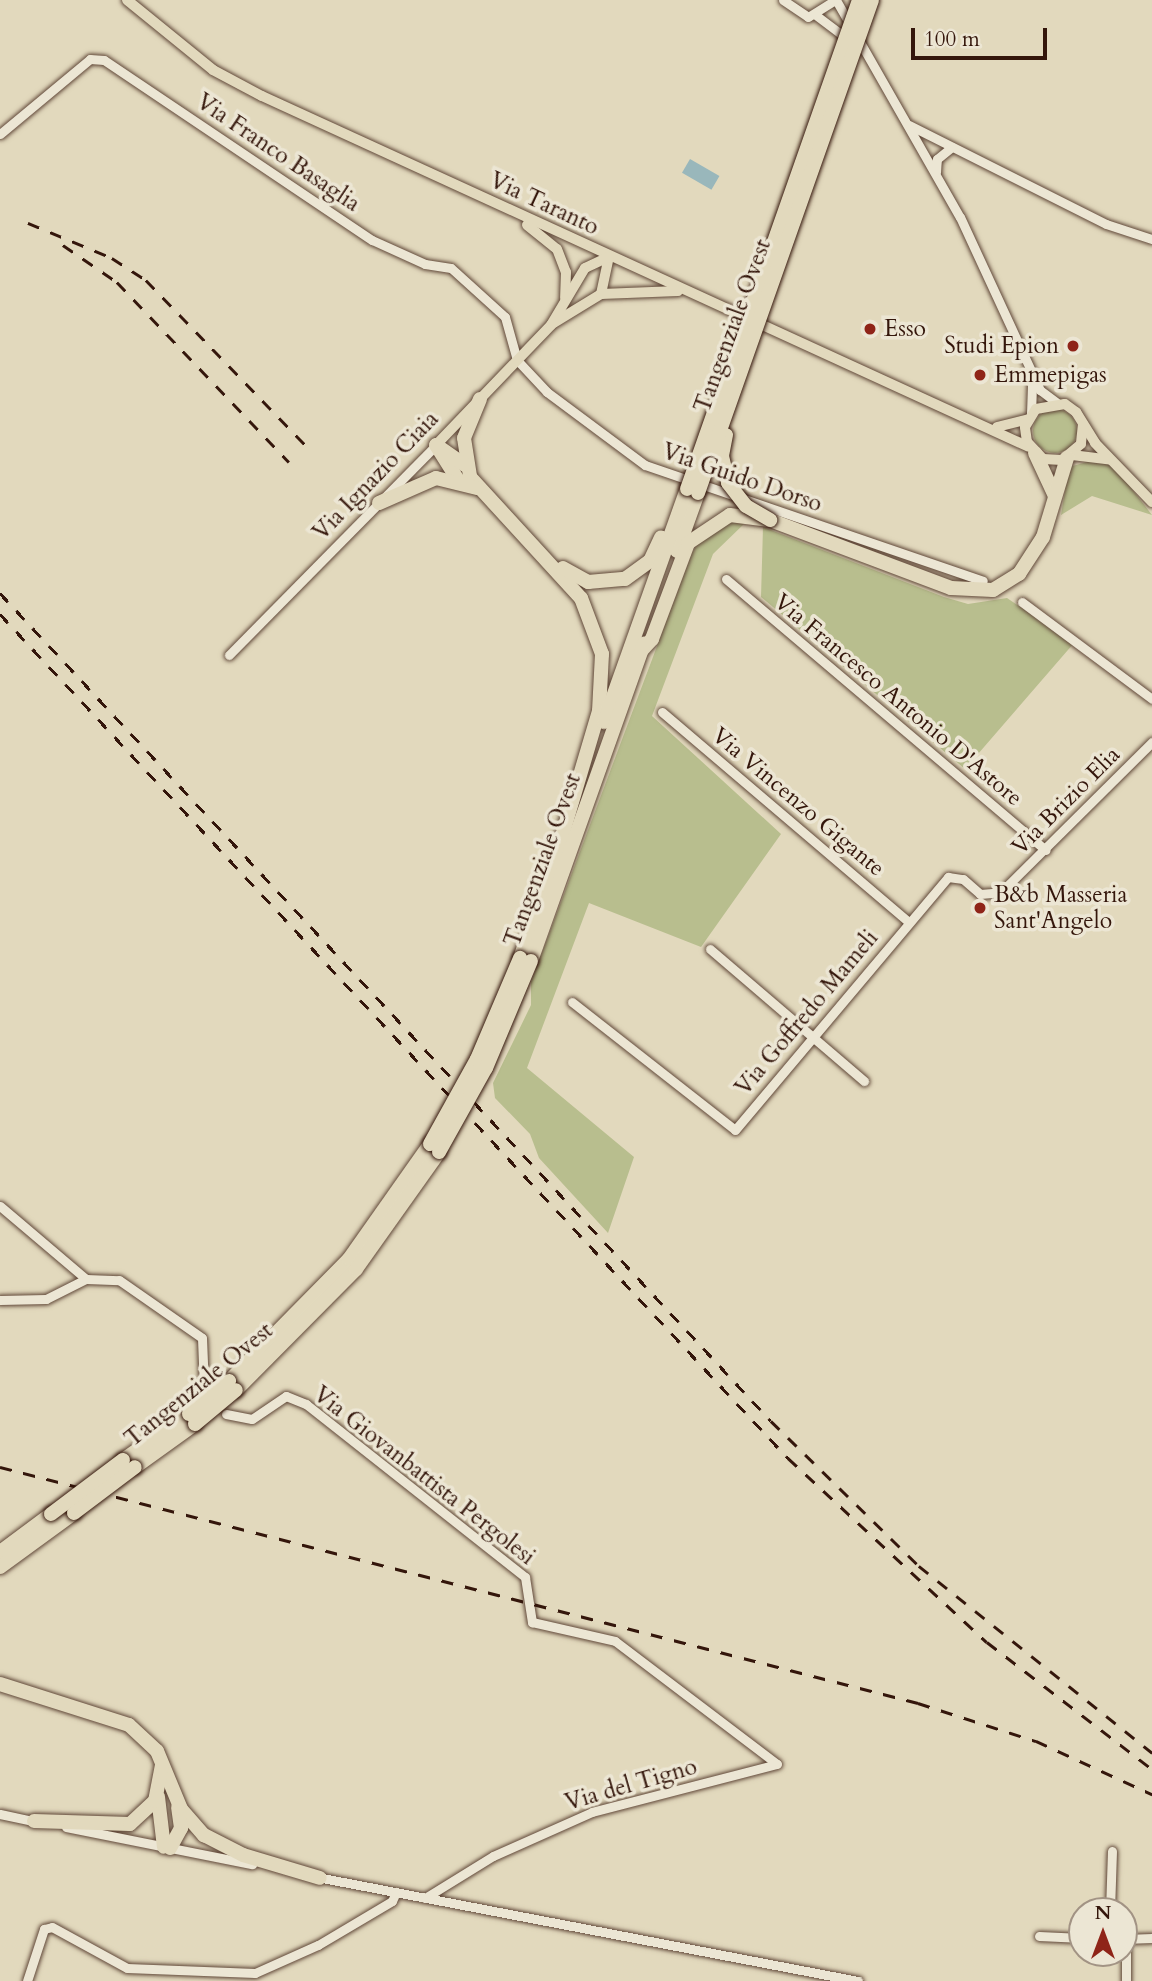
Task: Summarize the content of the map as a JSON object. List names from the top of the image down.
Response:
{
  "streets": {
    "highway": ["Tangenziale Ovest"],
    "main road": ["Via Taranto", "Via Ignazio Ciaia"],
    "street": [
      "Via Franco Basaglia",
      "Via Guido Dorso",
      "Via Francesco Antonio D'Astore",
      "Via Brizio Elia",
      "Via Vincenzo Gigante",
      "Via Goffredo Mameli",
      "Via Giovanbattista Pergolesi",
      "Via del Tigno"
    ]
  },
  "crossings": [
    ["Via Franco Basaglia", "Via Ignazio Ciaia"],
    ["Via Franco Basaglia", "Via Guido Dorso"],
    ["Via Taranto", "Via Ignazio Ciaia"],
    ["Via Ignazio Ciaia", "Via Guido Dorso"],
    ["Via Francesco Antonio D'Astore", "Via Brizio Elia"],
    ["Via Brizio Elia", "Via Vincenzo Gigante"],
    ["Via Brizio Elia", "Via Goffredo Mameli"],
    ["Via Vincenzo Gigante", "Via Goffredo Mameli"],
    ["Via Giovanbattista Pergolesi", "Via del Tigno"]
  ],
  "places": [
    "Esso",
    "Studi Epion",
    "Emmepigas",
    "B&b Masseria Sant'Angelo"
  ],
  "scale_bar": "100 m",
  "north": "top"
}
